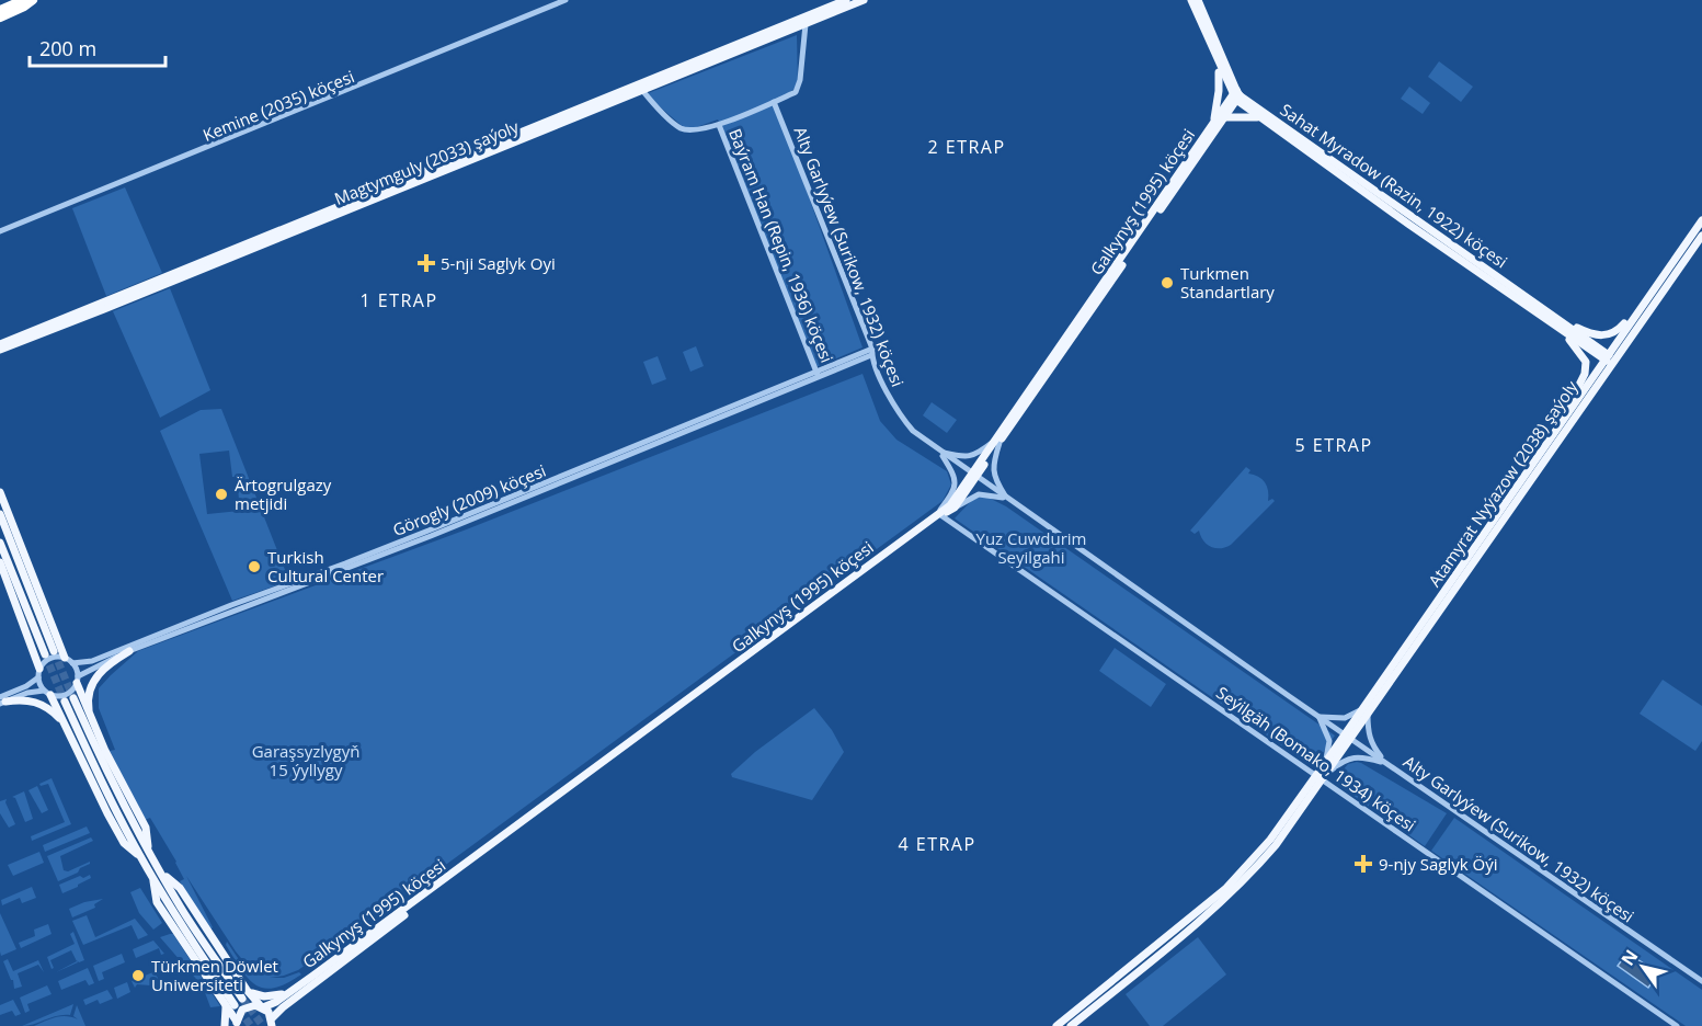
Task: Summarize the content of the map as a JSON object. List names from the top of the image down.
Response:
{
  "streets": {
    "main road": [
      "Magtymguly (2033) şaýoly",
      "Sahat Myradow (Razin, 1922) köçesi",
      "Galkynyş (1995) köçesi",
      "Atamyrat Nyýazow (2038) şaýoly"
    ],
    "street": [
      "Kemine (2035) köçesi",
      "Baýram Han (Repin, 1936) köçesi",
      "Alty Garlyýew (Surikow, 1932) köçesi",
      "Görogly (2009) köçesi",
      "Seýilgäh (Bomako, 1934) köçesi"
    ]
  },
  "crossings": [
    ["Sahat Myradow (Razin, 1922) köçesi", "Galkynyş (1995) köçesi"],
    ["Galkynyş (1995) köçesi", "Alty Garlyýew (Surikow, 1932) köçesi"],
    ["Galkynyş (1995) köçesi", "Seýilgäh (Bomako, 1934) köçesi"],
    ["Baýram Han (Repin, 1936) köçesi", "Görogly (2009) köçesi"],
    ["Alty Garlyýew (Surikow, 1932) köçesi", "Atamyrat Nyýazow (2038) şaýoly"],
    ["Alty Garlyýew (Surikow, 1932) köçesi", "Görogly (2009) köçesi"],
    ["Alty Garlyýew (Surikow, 1932) köçesi", "Seýilgäh (Bomako, 1934) köçesi"],
    ["Atamyrat Nyýazow (2038) şaýoly", "Seýilgäh (Bomako, 1934) köçesi"]
  ],
  "districts": [
    "2 ETRAP",
    "1 ETRAP",
    "5 ETRAP",
    "4 ETRAP"
  ],
  "parks": ["Yuz Cuwdurim Seyilgahi", "Garaşsyzlygyň 15 ýyllygy"],
  "places": {
    "health": ["5-nji Saglyk Oyi", "9-njy Saglyk Öýi"],
    "other": [
      "Turkmen Standartlary",
      "Ärtogrulgazy metjidi",
      "Turkish Cultural Center",
      "Türkmen Döwlet Uniwersiteti"
    ]
  },
  "scale_bar": "200 m",
  "north": "top left"
}
